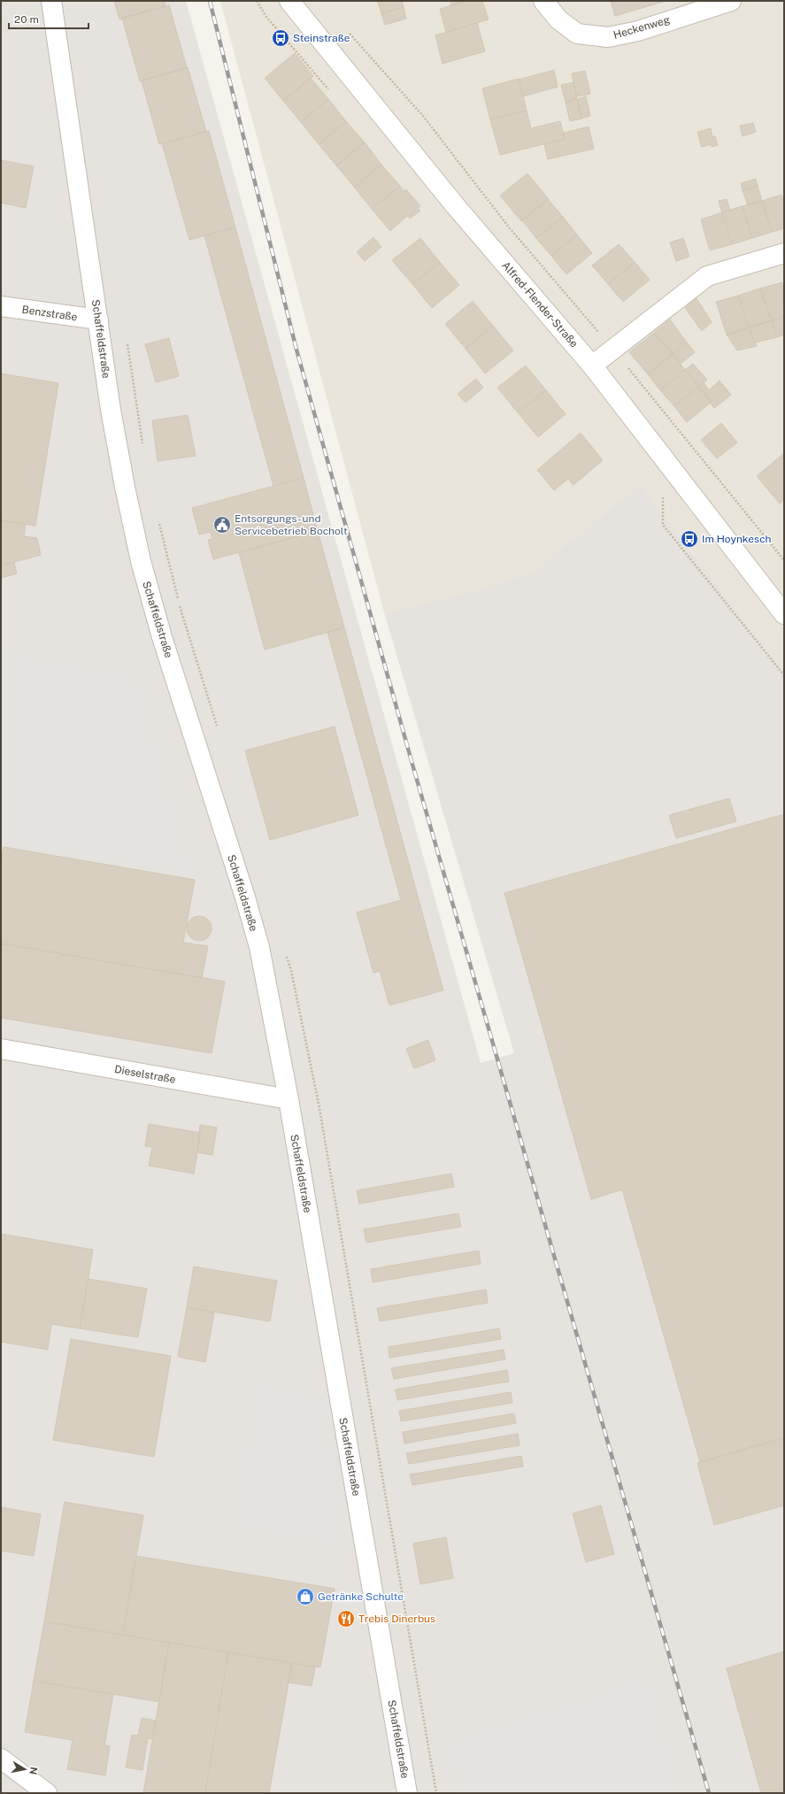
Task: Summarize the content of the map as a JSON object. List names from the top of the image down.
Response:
{
  "streets": {
    "street": [
      "Heckenweg",
      "Alfred-Flender-Straße",
      "Benzstraße",
      "Schaffeldstraße",
      "Dieselstraße"
    ]
  },
  "crossings": [
    ["Benzstraße", "Schaffeldstraße"],
    ["Schaffeldstraße", "Dieselstraße"]
  ],
  "places": {
    "bus stop": ["Steinstraße", "Im Hoynkesch"],
    "public building": ["Entsorgungs- und Servicebetrieb Bocholt"],
    "shop": ["Getränke Schulte"],
    "restaurant": ["Trebis Dinerbus"]
  },
  "scale_bar": "20 m",
  "north": "right"
}
